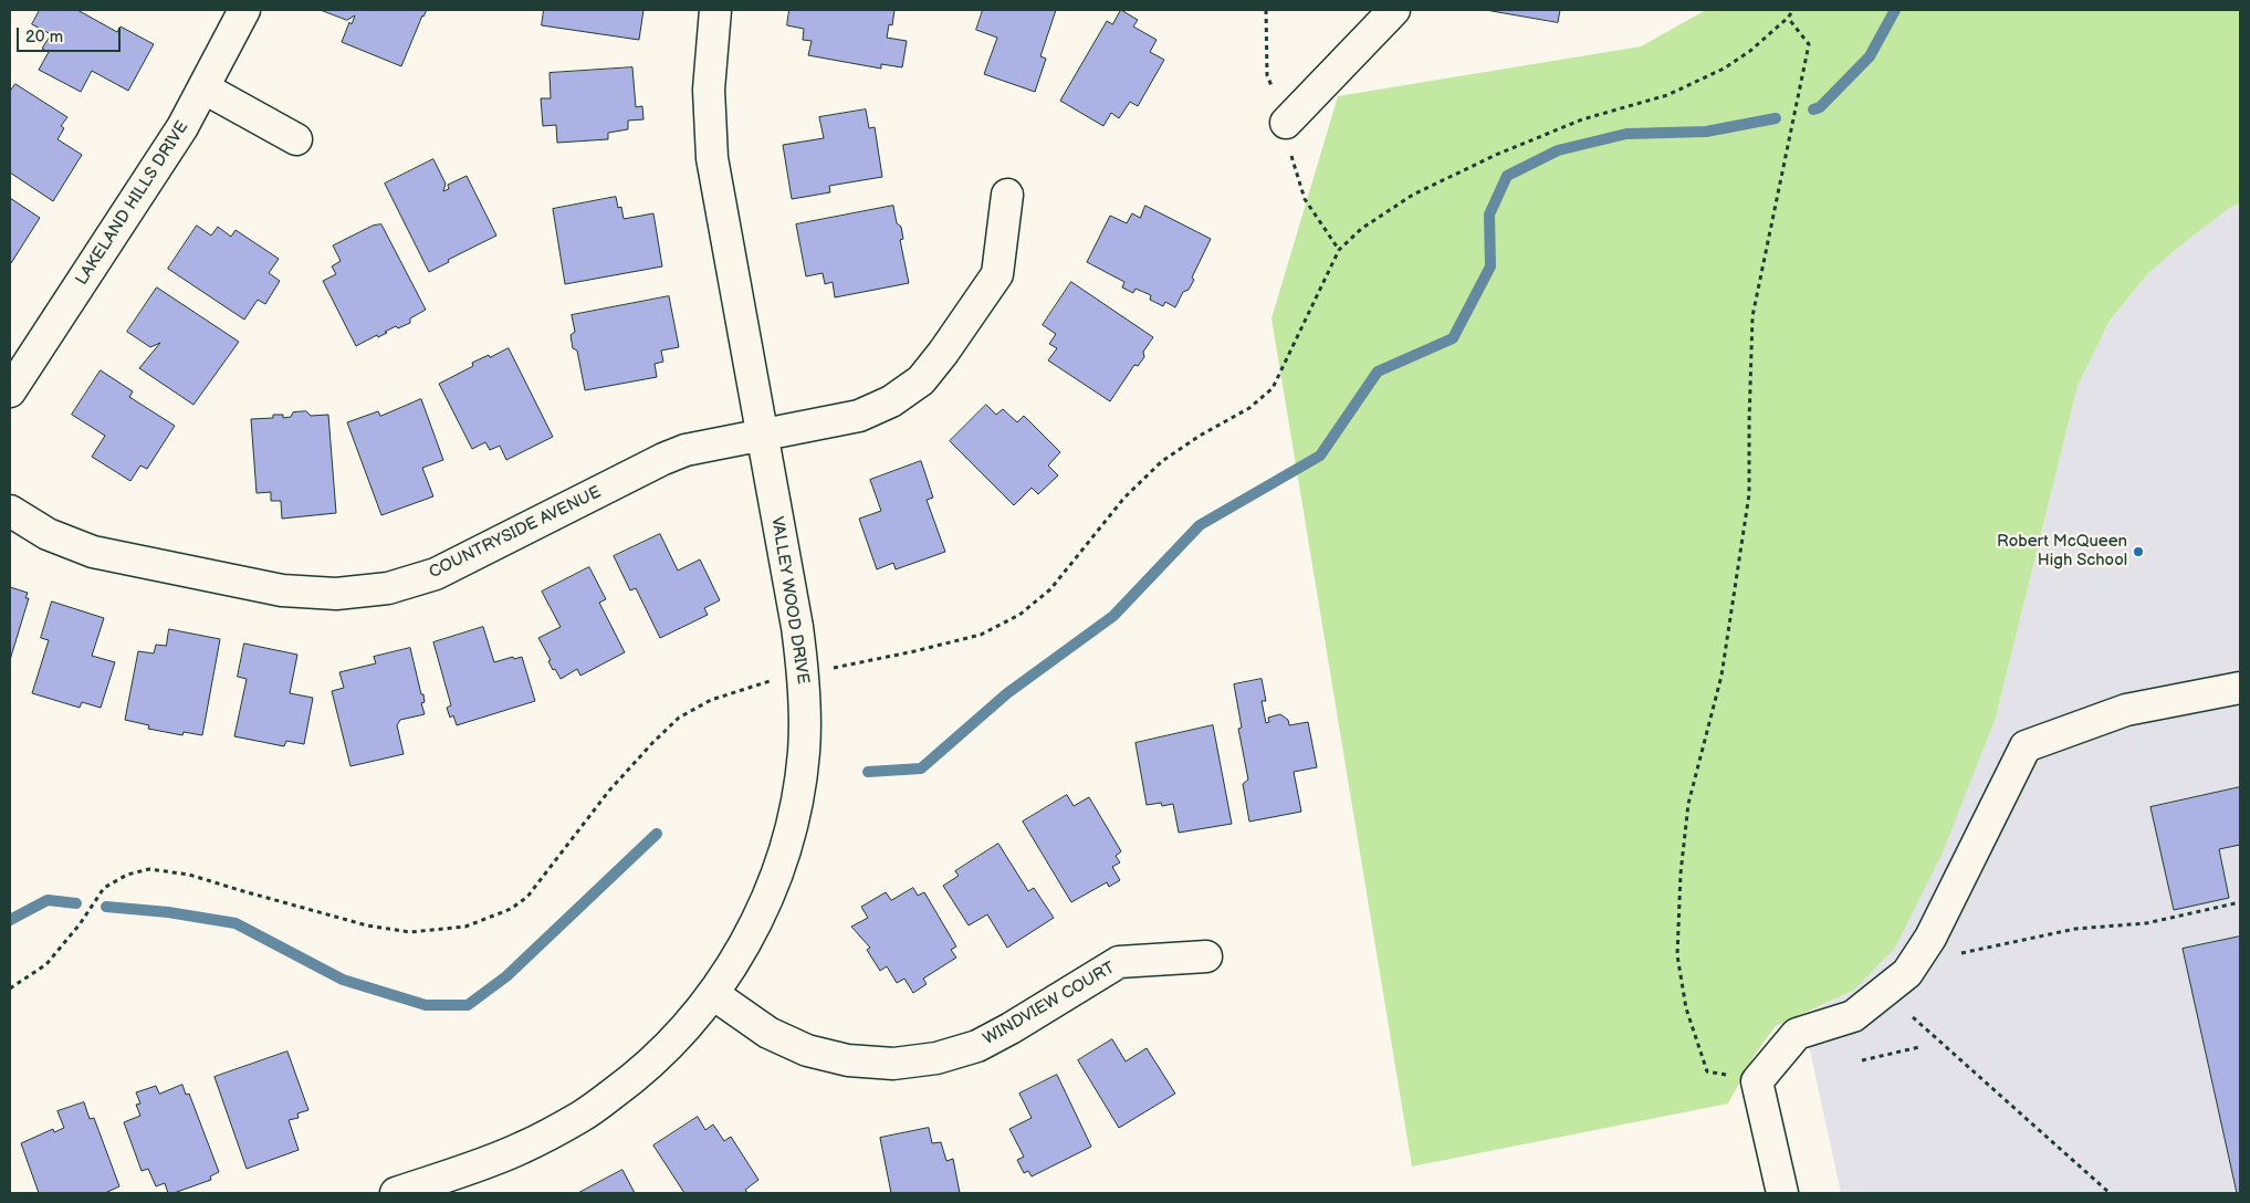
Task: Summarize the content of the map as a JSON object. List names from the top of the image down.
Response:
{
  "streets": {
    "street": [
      "LAKELAND HILLS DRIVE",
      "COUNTRYSIDE AVENUE",
      "VALLEY WOOD DRIVE",
      "WINDVIEW COURT"
    ]
  },
  "crossings": [
    ["COUNTRYSIDE AVENUE", "VALLEY WOOD DRIVE"],
    ["VALLEY WOOD DRIVE", "WINDVIEW COURT"]
  ],
  "places": ["Robert McQueen High School"],
  "scale_bar": "20 m"
}
